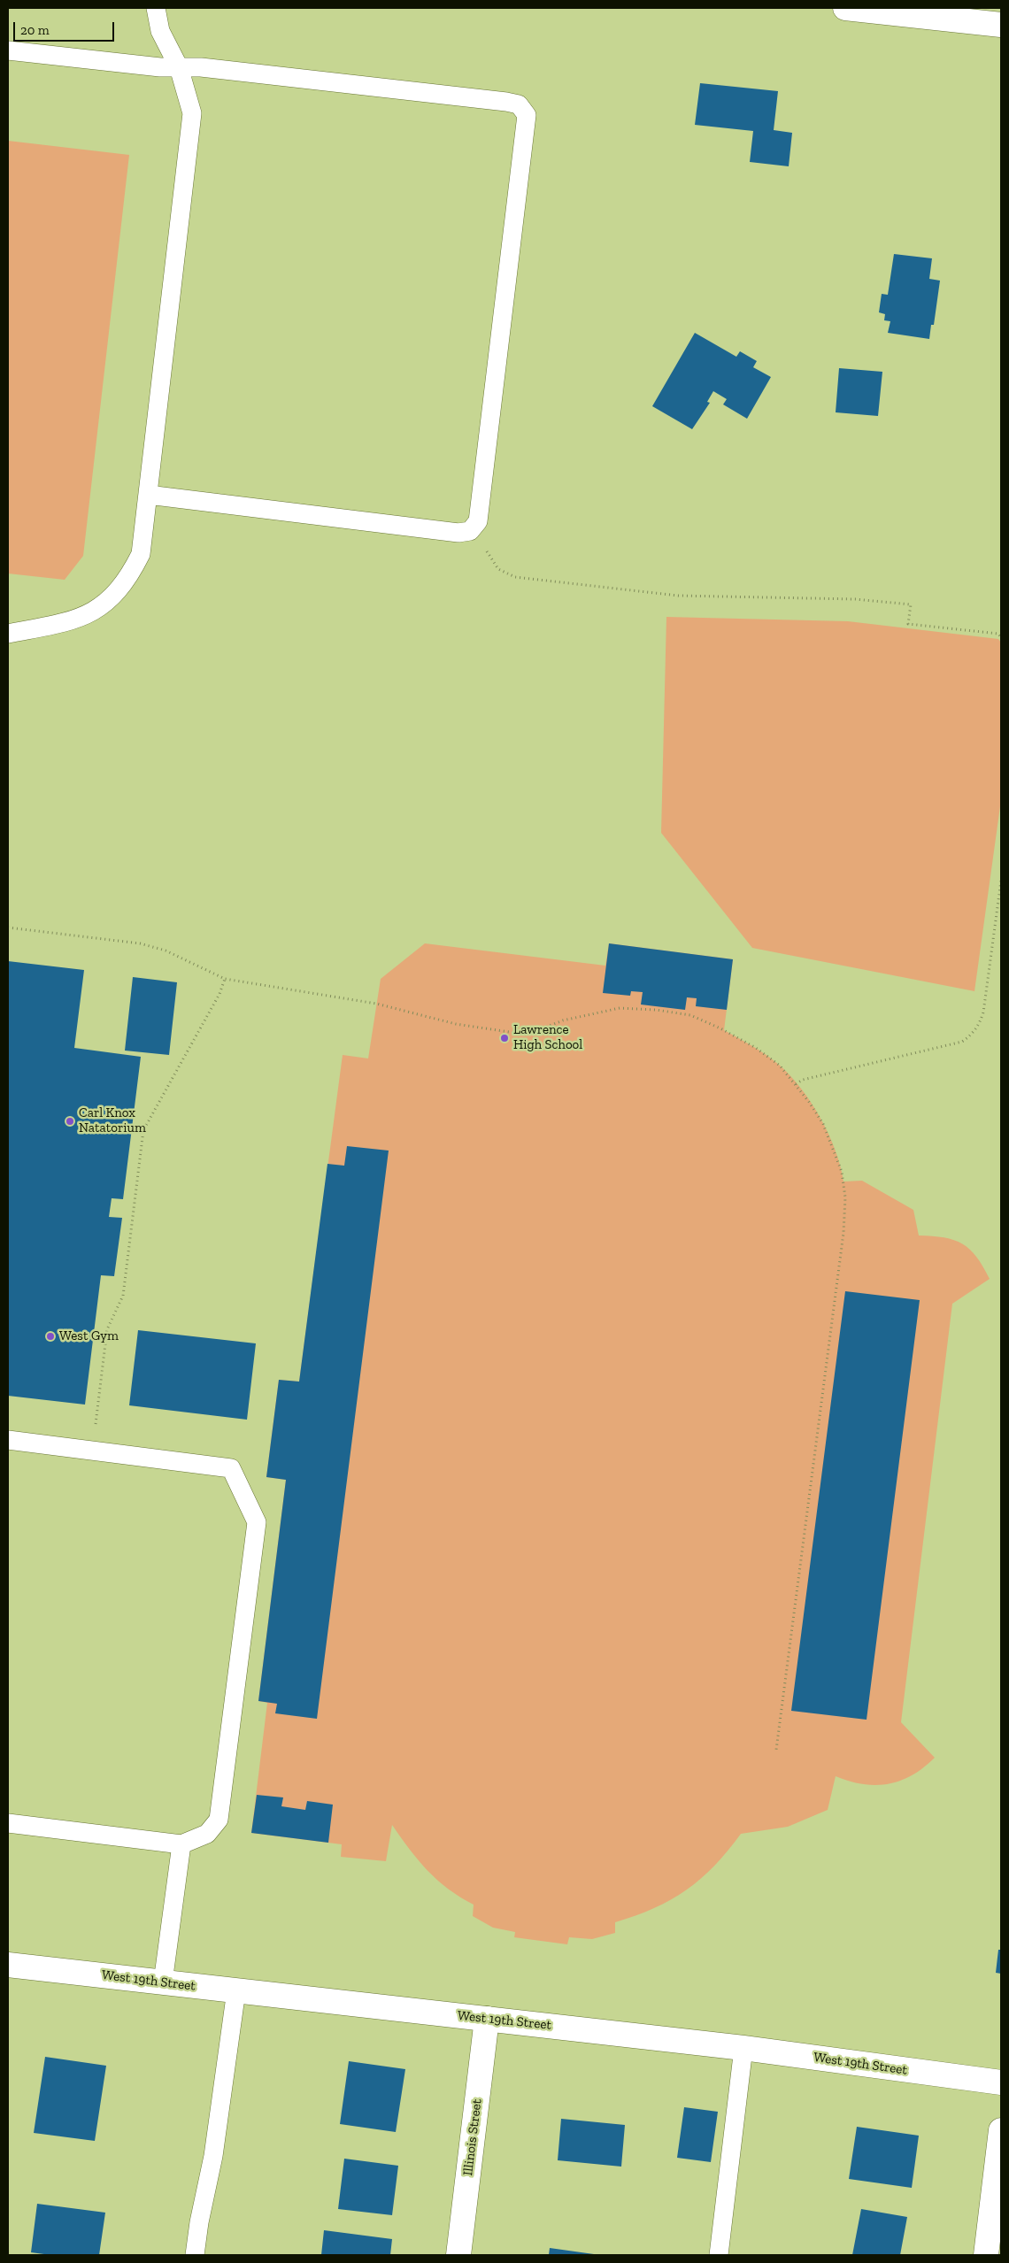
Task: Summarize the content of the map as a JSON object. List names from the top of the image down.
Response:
{
  "streets": {
    "main road": ["West 19th Street", "Illinois Street"]
  },
  "crossings": [
    ["West 19th Street", "Illinois Street"]
  ],
  "places": ["Lawrence High School", "Carl Knox Natatorium", "West Gym"],
  "scale_bar": "20 m"
}
